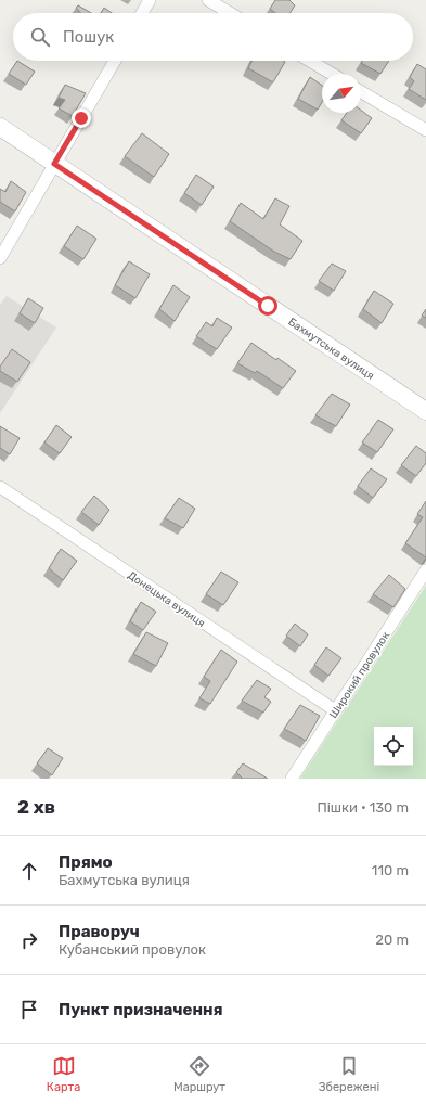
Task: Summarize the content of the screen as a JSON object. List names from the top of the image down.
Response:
{
  "streets": {
    "street": ["Бахмутська вулиця", "Донецька вулиця", "Широкий провулок"]
  },
  "crossings": [
    ["Донецька вулиця", "Широкий провулок"]
  ],
  "north": "top right",
  "page": {
    "search": "Пошук",
    "heading": ["2 хв", "Пішки · 130 m"],
    "list": [
      ["Прямо", "Бахмутська вулиця", "110 m"],
      ["Праворуч", "Кубанський провулок", "20 m"],
      "Пункт призначення"
    ],
    "nav": ["Карта", "Маршрут", "Збережені"]
  }
}
